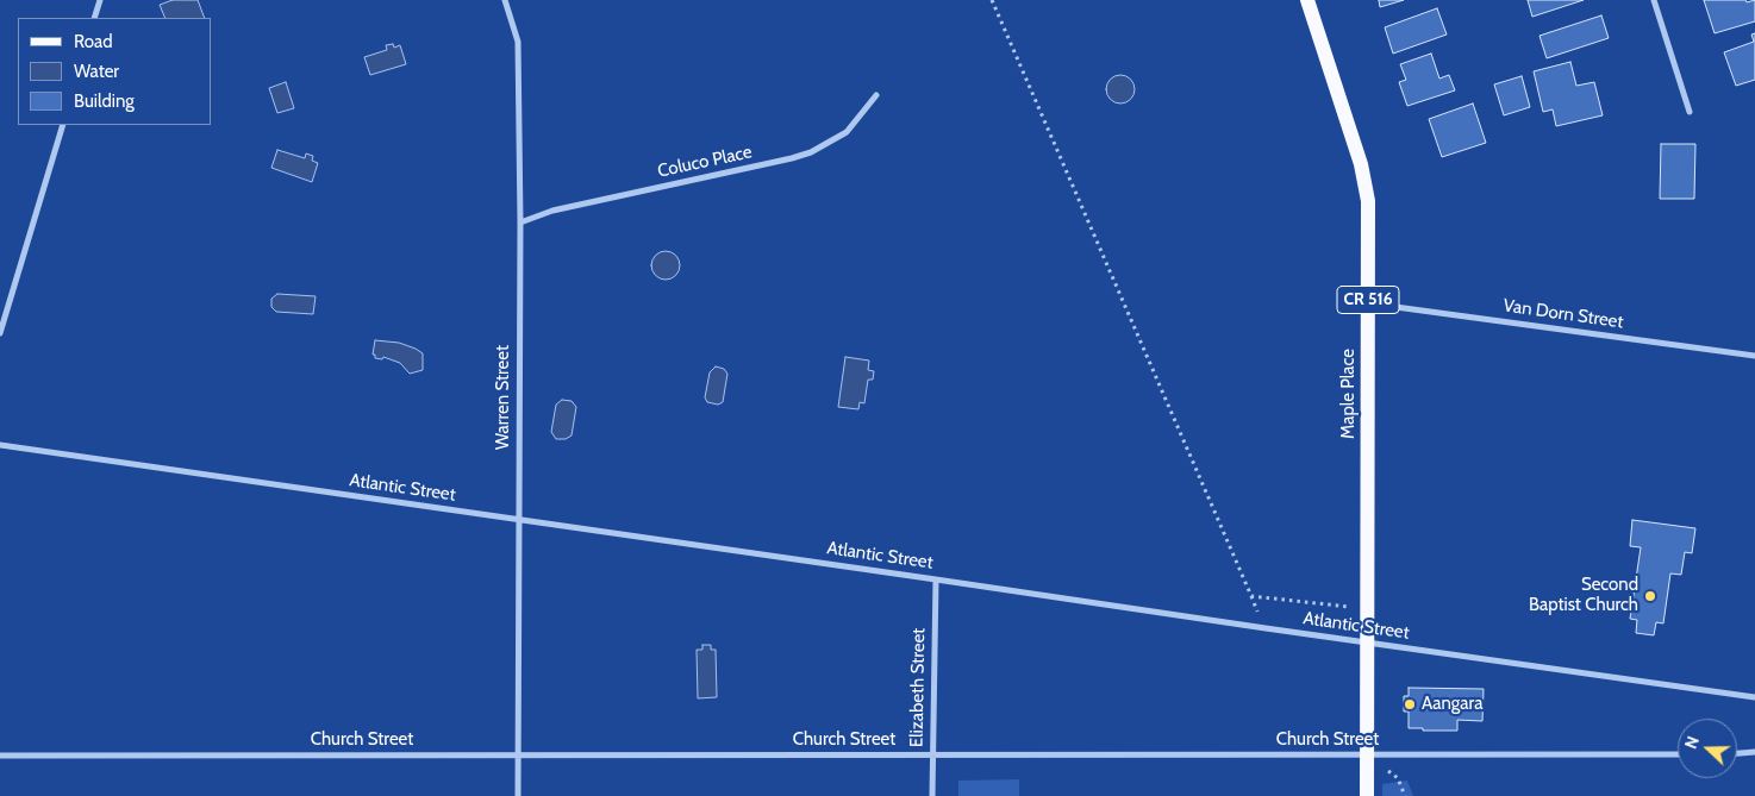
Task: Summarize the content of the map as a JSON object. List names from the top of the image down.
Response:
{
  "streets": {
    "main road": ["CR 516", "Maple Place"],
    "street": [
      "Coluco Place",
      "Van Dorn Street",
      "Warren Street",
      "Atlantic Street",
      "Elizabeth Street",
      "Church Street"
    ]
  },
  "crossings": [
    ["Coluco Place", "Warren Street"],
    ["Van Dorn Street", "Maple Place"],
    ["Maple Place", "Atlantic Street"],
    ["Maple Place", "Church Street"],
    ["Warren Street", "Atlantic Street"],
    ["Warren Street", "Church Street"],
    ["Atlantic Street", "Elizabeth Street"],
    ["Elizabeth Street", "Church Street"]
  ],
  "places": ["Second Baptist Church", "Aangara"],
  "legend": ["Road", "Water", "Building"],
  "north": "left"
}
